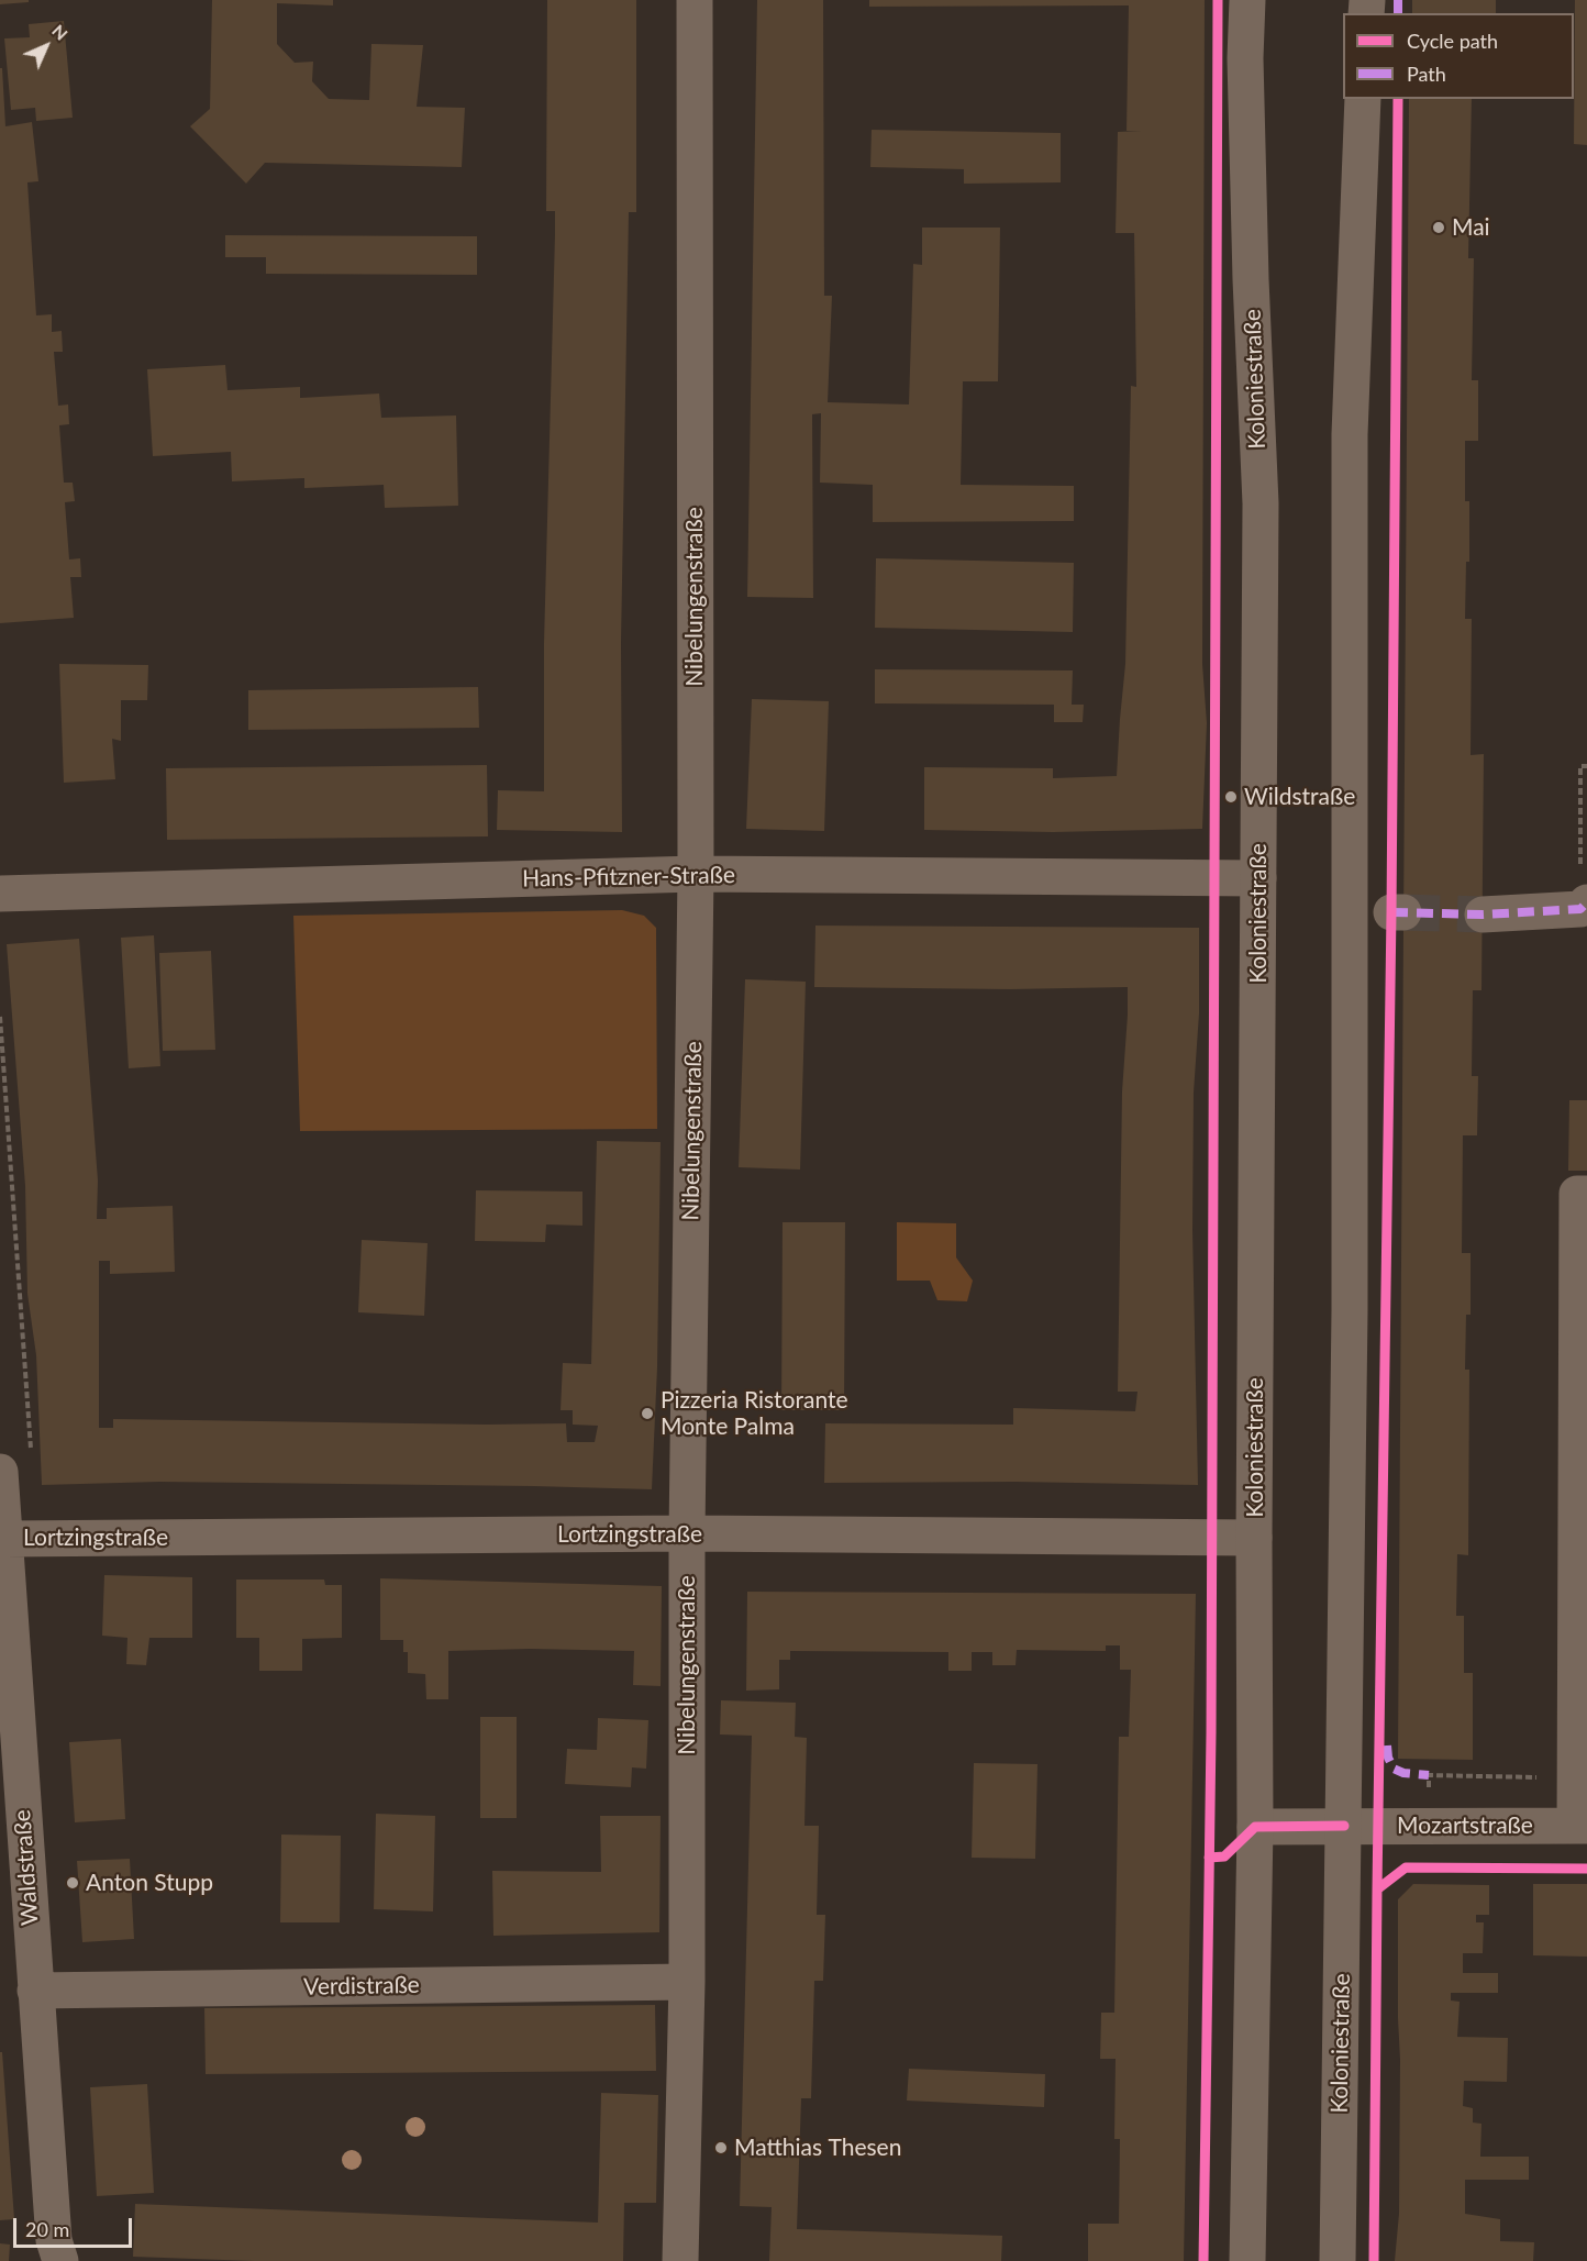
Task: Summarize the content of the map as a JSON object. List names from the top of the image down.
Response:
{
  "streets": {
    "street": [
      "Koloniestraße",
      "Nibelungenstraße",
      "Hans-Pfitzner-Straße",
      "Lortzingstraße",
      "Mozartstraße",
      "Waldstraße",
      "Verdistraße"
    ]
  },
  "crossings": [
    ["Koloniestraße", "Hans-Pfitzner-Straße"],
    ["Koloniestraße", "Lortzingstraße"],
    ["Koloniestraße", "Mozartstraße"],
    ["Nibelungenstraße", "Hans-Pfitzner-Straße"],
    ["Nibelungenstraße", "Lortzingstraße"],
    ["Nibelungenstraße", "Verdistraße"],
    ["Lortzingstraße", "Waldstraße"],
    ["Waldstraße", "Verdistraße"]
  ],
  "places": [
    "Mai",
    "Wildstraße",
    "Pizzeria Ristorante Monte Palma",
    "Anton Stupp",
    "Matthias Thesen"
  ],
  "legend": ["Cycle path", "Path"],
  "scale_bar": "20 m",
  "north": "top right"
}
